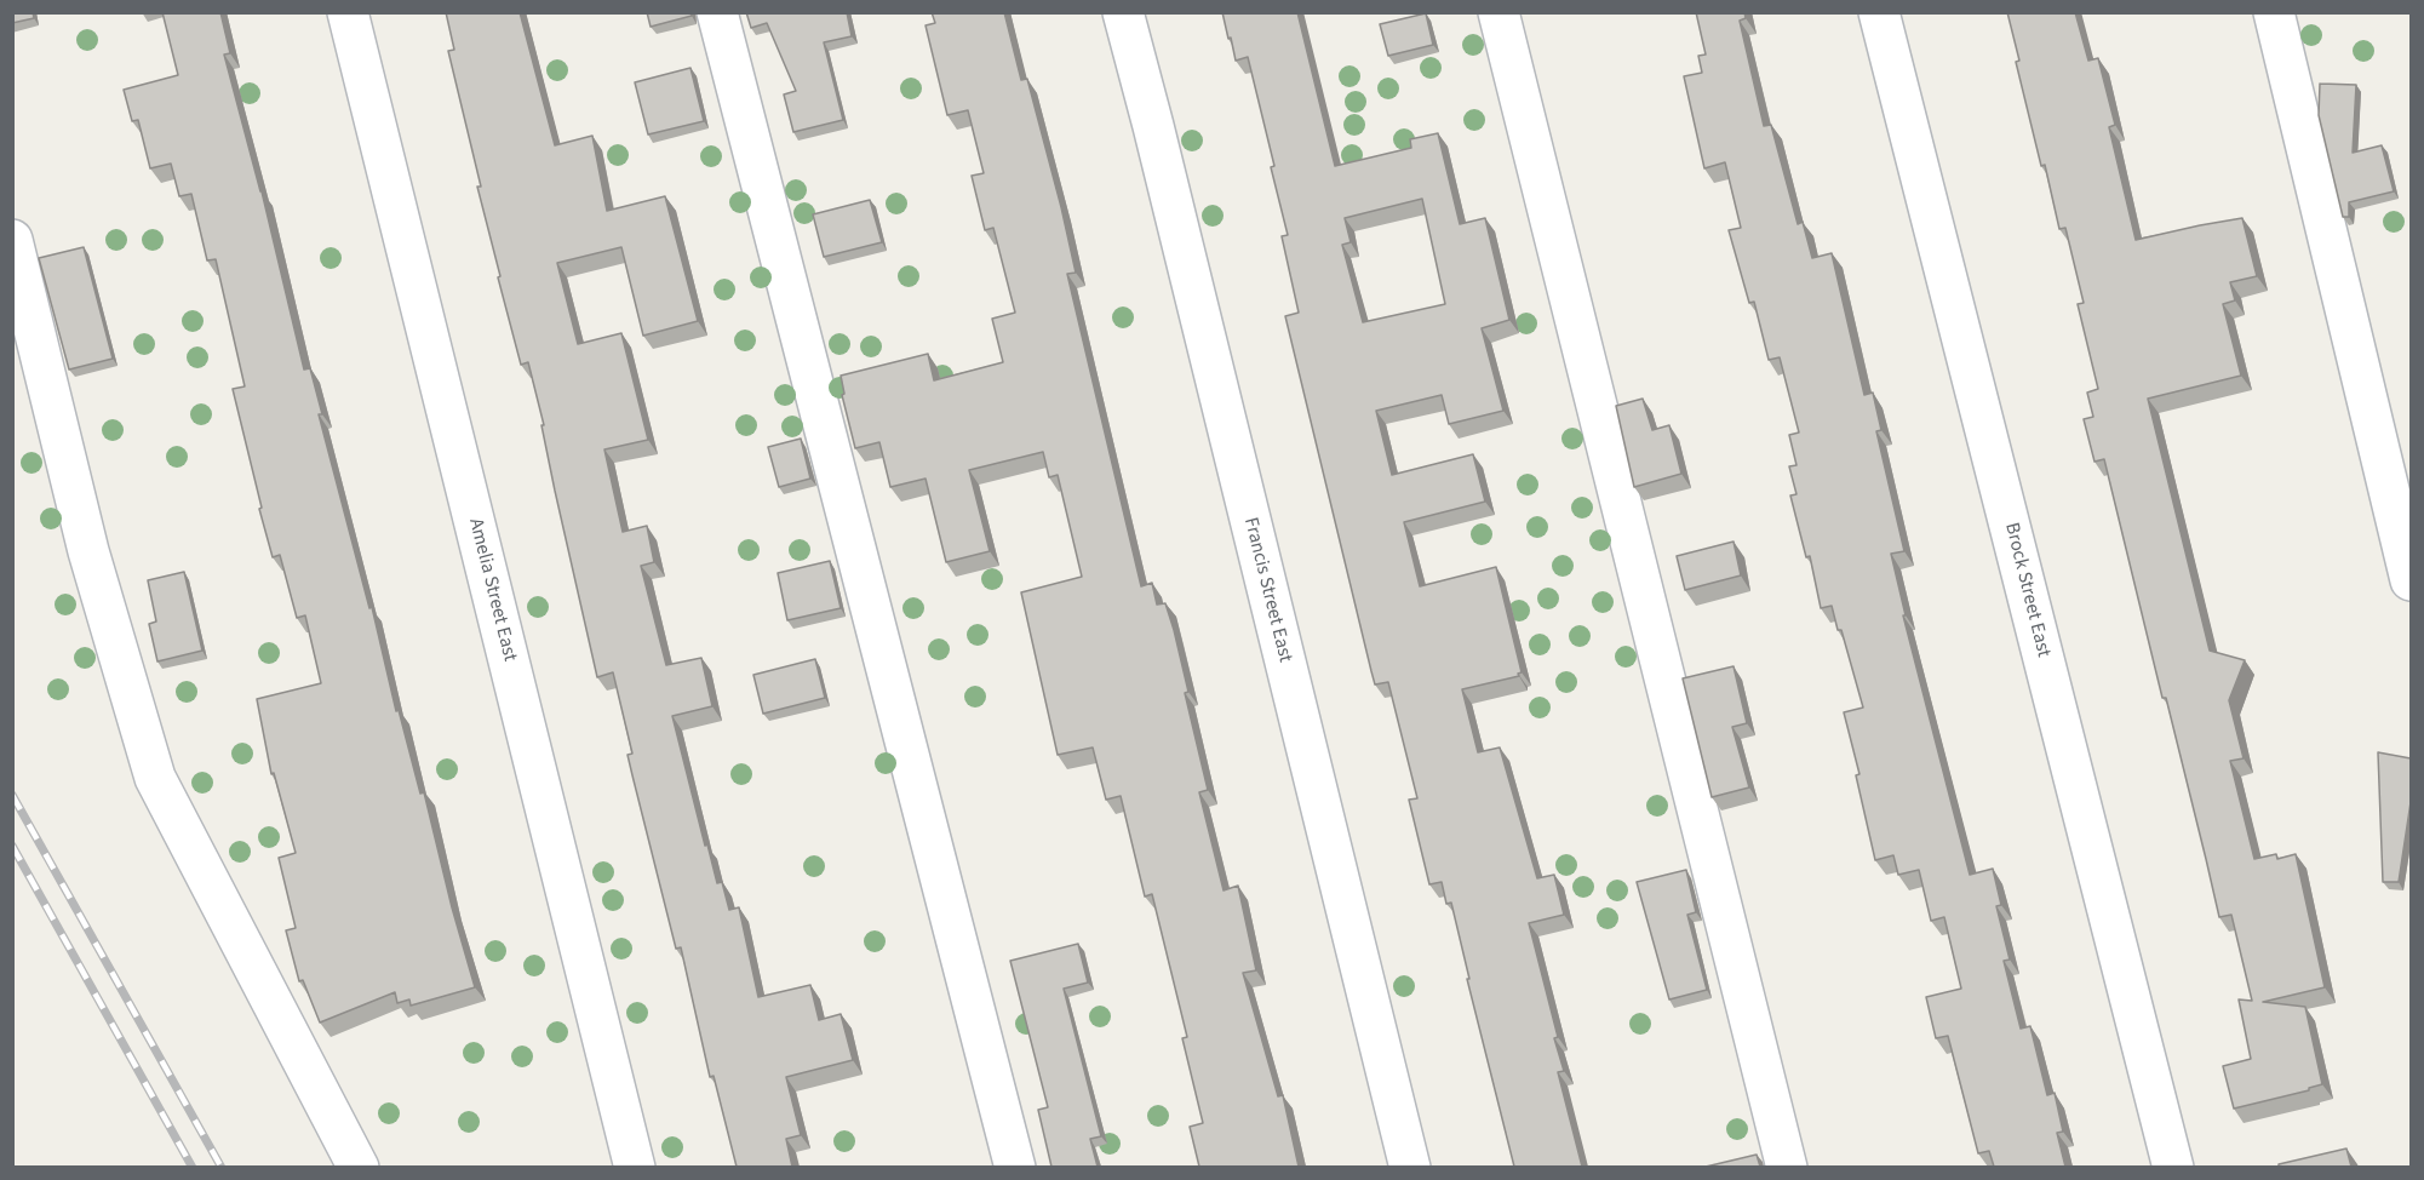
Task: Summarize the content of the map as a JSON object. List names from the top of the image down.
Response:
{
  "streets": {
    "street": ["Amelia Street East", "Francis Street East", "Brock Street East"]
  }
}
